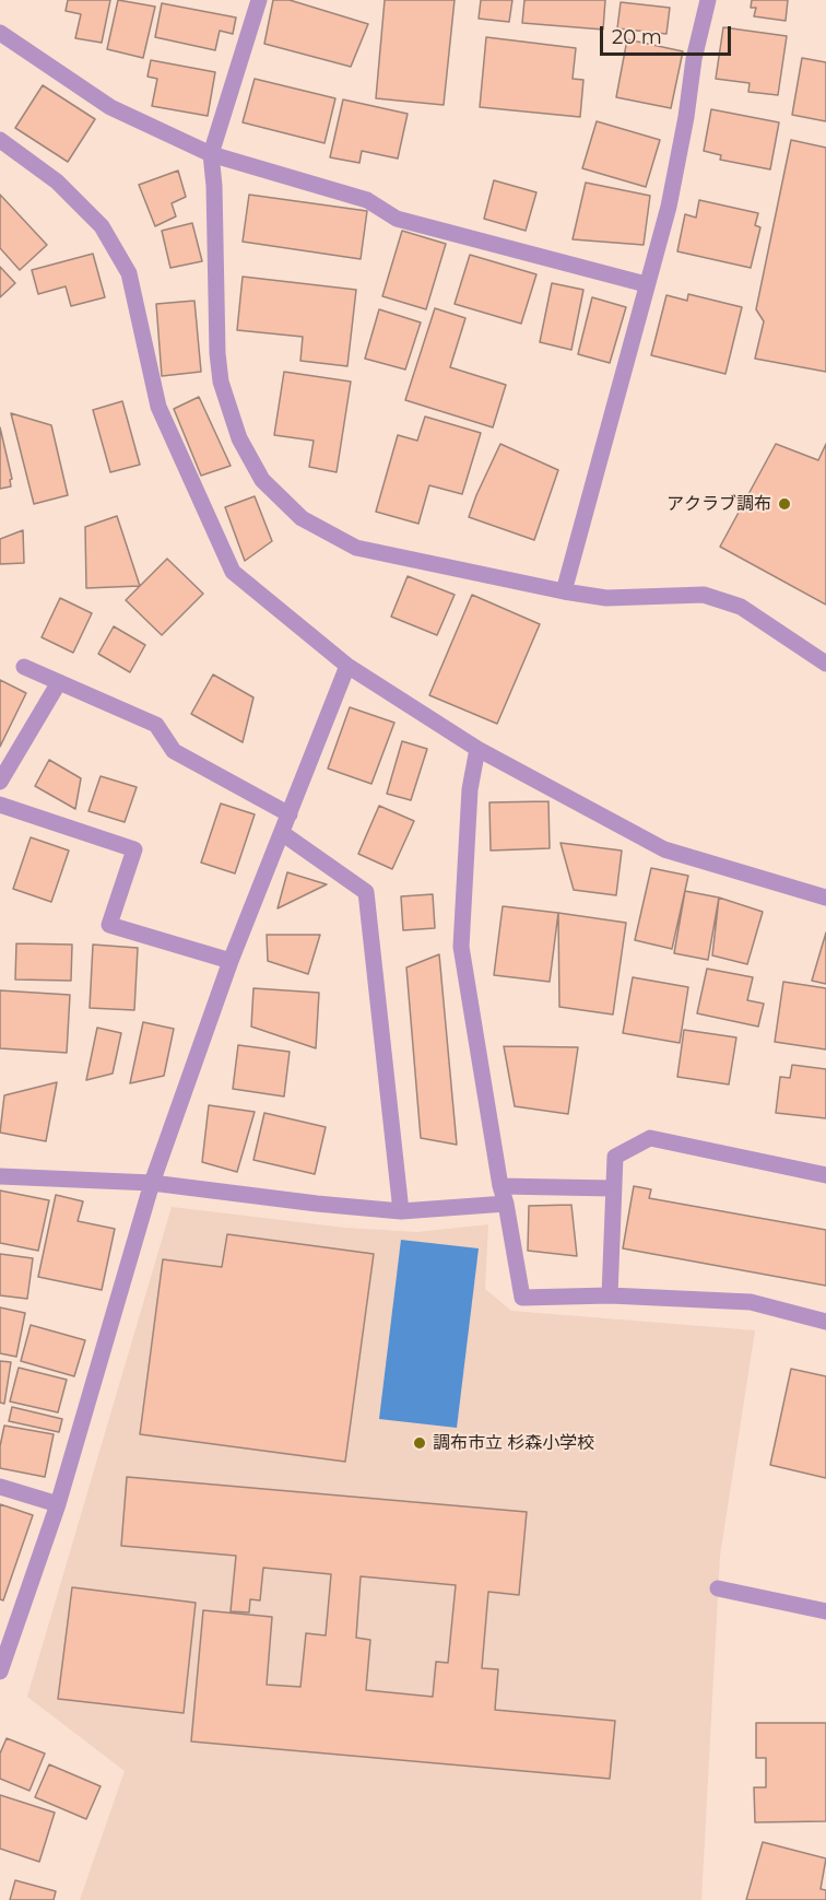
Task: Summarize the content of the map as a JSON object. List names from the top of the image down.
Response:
{
  "places": ["アクラブ調布", "調布市立 杉森小学校"],
  "scale_bar": "20 m"
}
